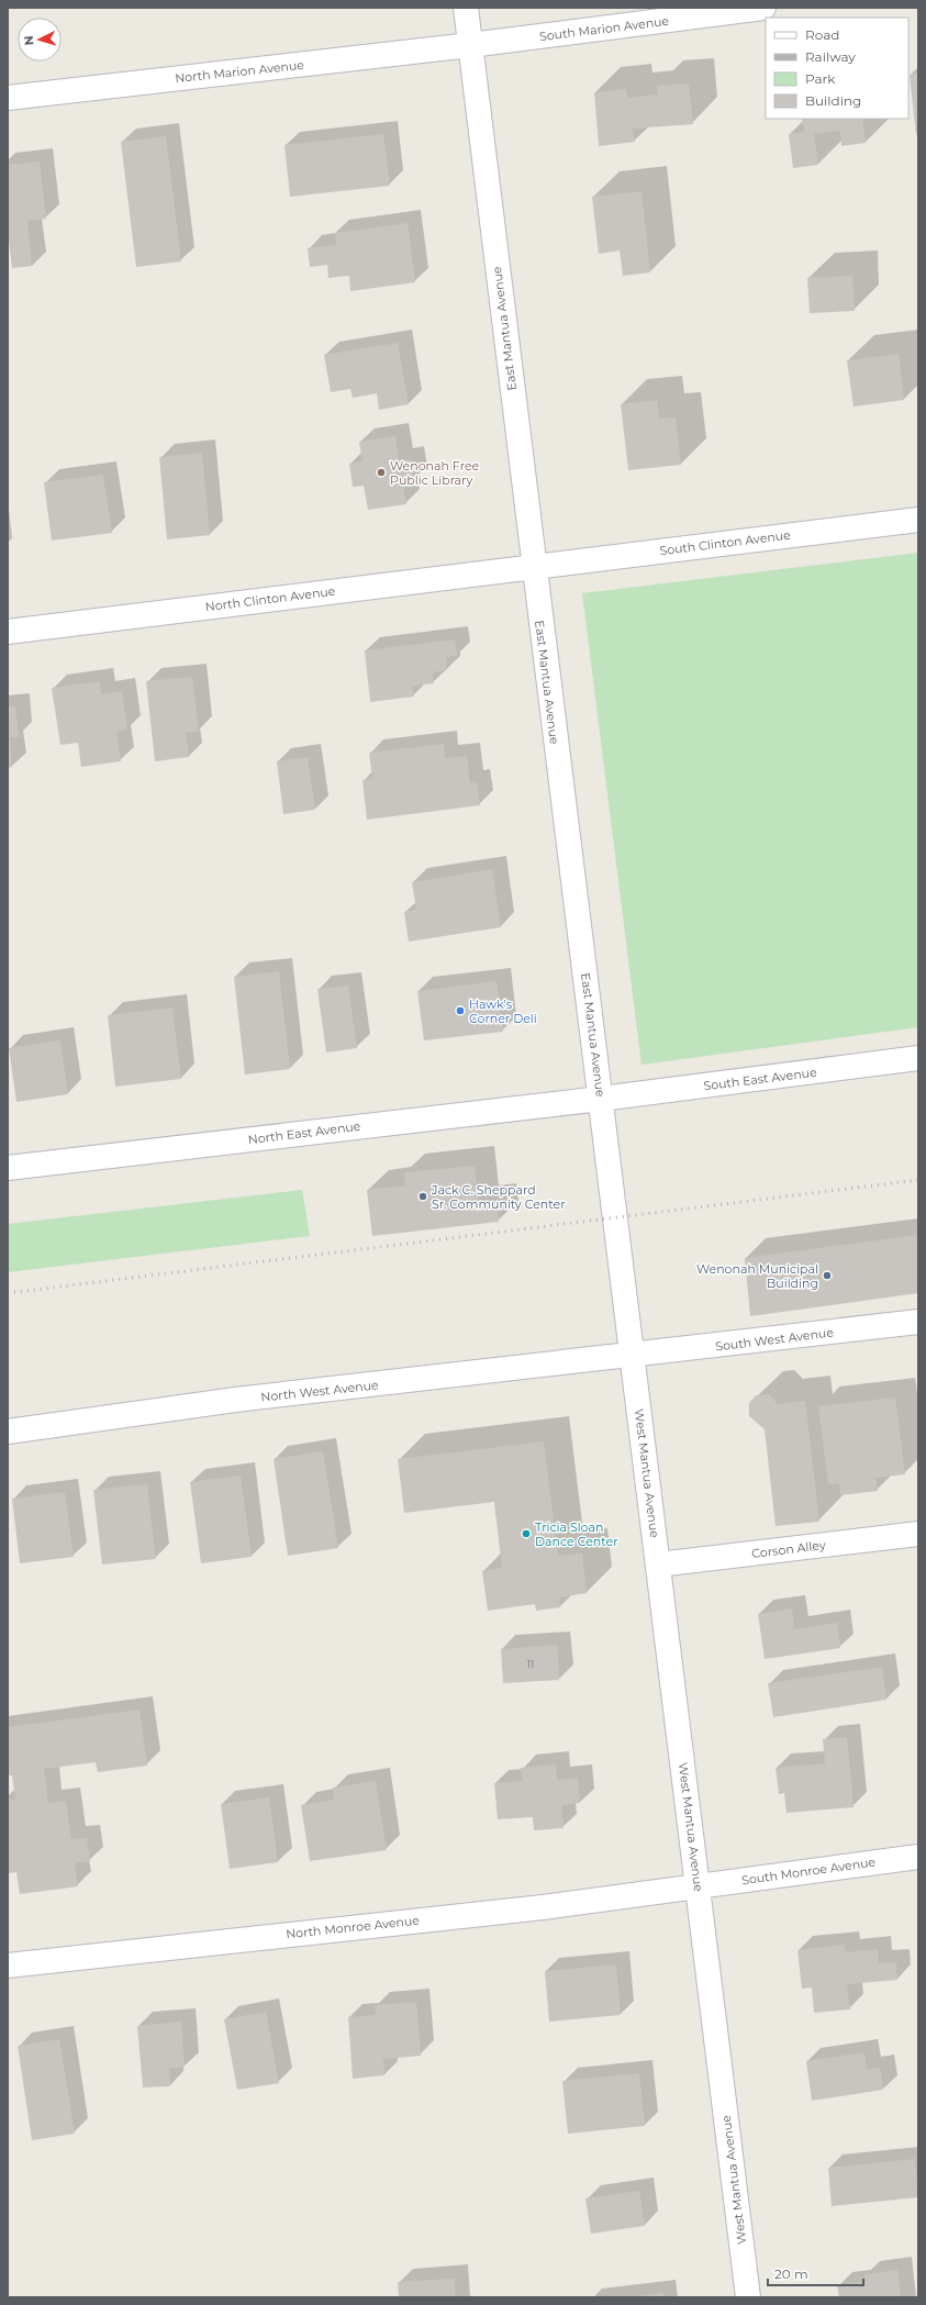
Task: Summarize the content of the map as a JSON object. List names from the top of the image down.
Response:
{
  "streets": {
    "street": [
      "South Marion Avenue",
      "North Marion Avenue",
      "East Mantua Avenue",
      "South Clinton Avenue",
      "North Clinton Avenue",
      "South East Avenue",
      "North East Avenue",
      "South West Avenue",
      "North West Avenue",
      "West Mantua Avenue",
      "Corson Alley",
      "South Monroe Avenue",
      "North Monroe Avenue"
    ]
  },
  "crossings": [
    ["South Marion Avenue", "North Marion Avenue"],
    ["South Marion Avenue", "East Mantua Avenue"],
    ["North Marion Avenue", "East Mantua Avenue"],
    ["East Mantua Avenue", "South Clinton Avenue"],
    ["East Mantua Avenue", "North Clinton Avenue"],
    ["East Mantua Avenue", "South East Avenue"],
    ["East Mantua Avenue", "North East Avenue"],
    ["East Mantua Avenue", "South West Avenue"],
    ["East Mantua Avenue", "North West Avenue"],
    ["East Mantua Avenue", "West Mantua Avenue"],
    ["South Clinton Avenue", "North Clinton Avenue"],
    ["South East Avenue", "North East Avenue"],
    ["South West Avenue", "North West Avenue"],
    ["South West Avenue", "West Mantua Avenue"],
    ["North West Avenue", "West Mantua Avenue"],
    ["West Mantua Avenue", "Corson Alley"],
    ["West Mantua Avenue", "South Monroe Avenue"],
    ["West Mantua Avenue", "North Monroe Avenue"],
    ["South Monroe Avenue", "North Monroe Avenue"]
  ],
  "places": [
    "Wenonah Free Public Library",
    "Hawk's Corner Deli",
    "Jack C. Sheppard Sr. Community Center",
    "Wenonah Municipal Building",
    "Tricia Sloan Dance Center"
  ],
  "house_numbers": ["11"],
  "legend": [
    "Road",
    "Railway",
    "Park",
    "Building"
  ],
  "scale_bar": "20 m",
  "north": "left"
}
